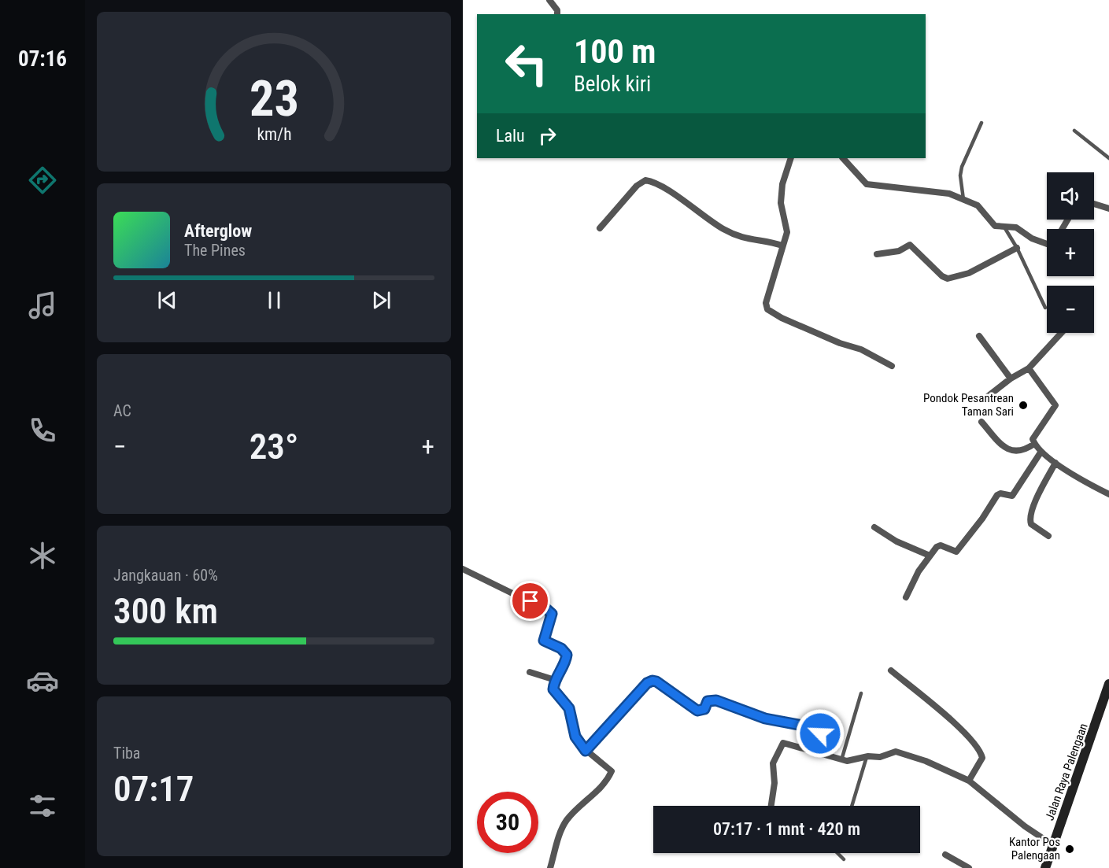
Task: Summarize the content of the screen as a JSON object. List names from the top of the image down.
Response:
{
  "streets": {
    "street": ["Jalan Raya Palengaan"]
  },
  "places": ["Pondok Pesantrean Taman Sari", "Kantor Pos Palengaan"],
  "page": {
    "tabs": "07:16",
    "turn": ["100 m", "Belok kiri"],
    "then": "Lalu",
    "map_buttons": ["+", "−"],
    "song": ["Afterglow", "The Pines"],
    "tile": [
      "AC",
      ["Jangkauan · 60%", "300 km"],
      ["Tiba", "07:17"]
    ],
    "heat": ["−", "23°", "+"],
    "limit": "30",
    "trip": "07:17 · 1 mnt · 420 m",
    "gauge": ["23", "km/h"]
  }
}
